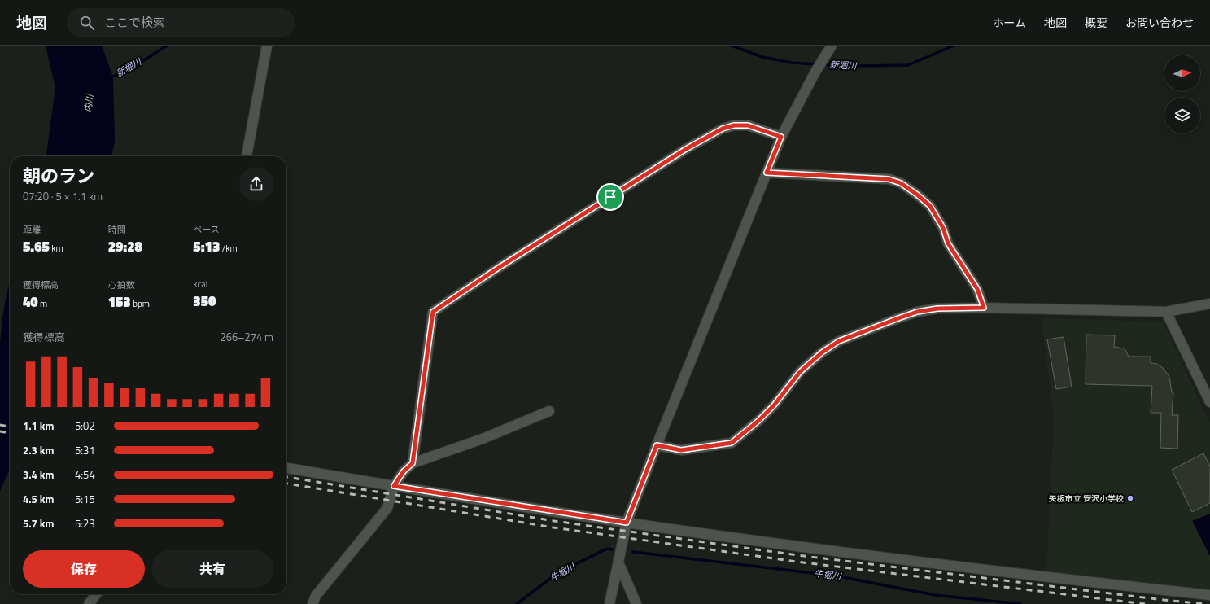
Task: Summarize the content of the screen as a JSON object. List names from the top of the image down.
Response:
{
  "water": ["新堀川", "内川", "牛堀川"],
  "places": ["矢板市立 安沢小学校"],
  "north": "right",
  "page": {
    "header": "地図",
    "search": "ここで検索",
    "nav": [
      "ホーム",
      "地図",
      "概要",
      "お問い合わせ"
    ],
    "heading": ["朝のラン", "07:20 · 5 × 1.1 km"],
    "stats": [
      ["距離", "5.65 km"],
      ["時間", "29:28"],
      ["ペース", "5:13 /km"],
      ["獲得標高", "40 m"],
      ["心拍数", "153 bpm"],
      ["kcal", "350"]
    ],
    "chart": ["獲得標高", "266–274 m"],
    "list": [
      {
        "name": "1.1 km",
        "note": "5:02"
      },
      {
        "name": "2.3 km",
        "note": "5:31"
      },
      {
        "name": "3.4 km",
        "note": "4:54"
      },
      {
        "name": "4.5 km",
        "note": "5:15"
      },
      {
        "name": "5.7 km",
        "note": "5:23"
      }
    ],
    "buttons": ["保存", "共有"]
  }
}
